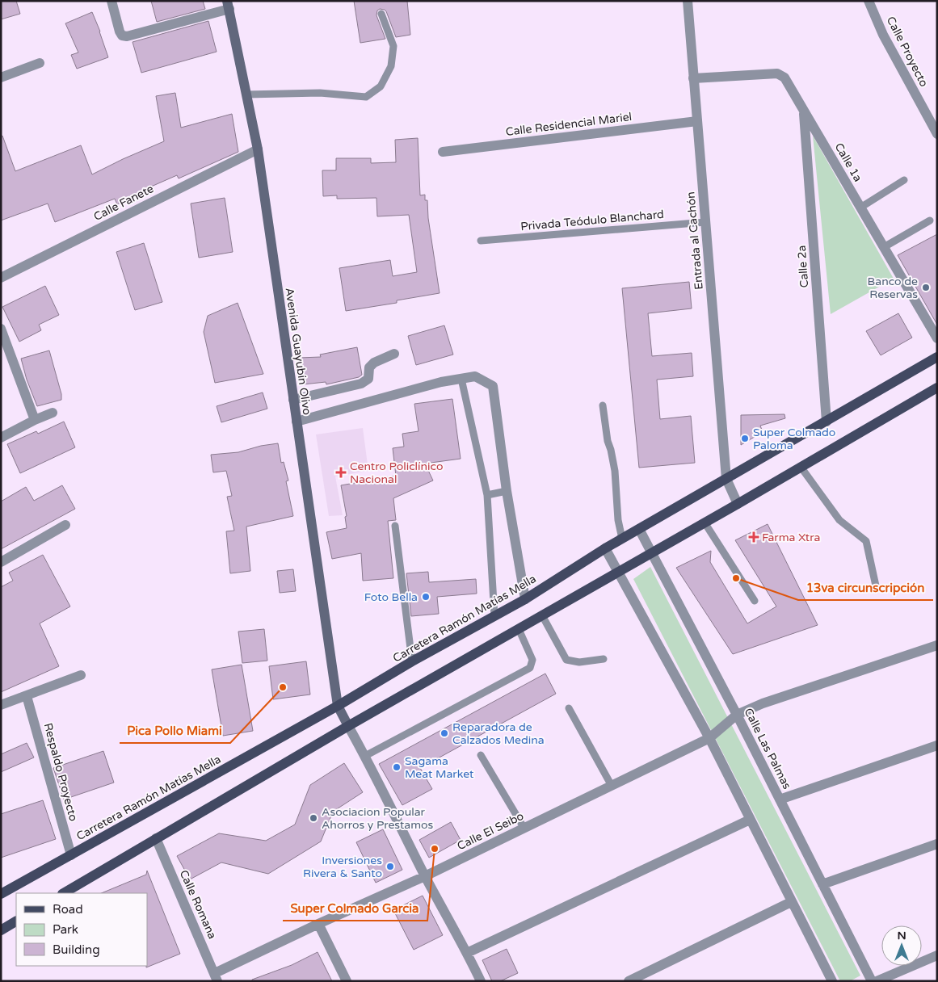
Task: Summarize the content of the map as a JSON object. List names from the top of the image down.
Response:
{
  "streets": {
    "main road": ["Avenida Guayubín Olivo", "Carretera Ramón Matías Mella"],
    "street": [
      "Calle Proyecto",
      "Calle Residencial Mariel",
      "Calle 1a",
      "Calle Fanete",
      "Entrada al Cachón",
      "Calle 2a",
      "Calle Las Palmas",
      "Respaldo Proyecto",
      "Calle El Seibo",
      "Calle Romana"
    ],
    "lane": ["Privada Teódulo Blanchard"]
  },
  "crossings": [
    ["Calle Residencial Mariel", "Entrada al Cachón"],
    ["Calle 1a", "Entrada al Cachón"],
    ["Calle 1a", "Calle 2a"],
    ["Calle Fanete", "Avenida Guayubín Olivo"],
    ["Privada Teódulo Blanchard", "Entrada al Cachón"],
    ["Entrada al Cachón", "Carretera Ramón Matías Mella"],
    ["Calle 2a", "Carretera Ramón Matías Mella"],
    ["Avenida Guayubín Olivo", "Carretera Ramón Matías Mella"],
    ["Carretera Ramón Matías Mella", "Calle Las Palmas"],
    ["Carretera Ramón Matías Mella", "Respaldo Proyecto"],
    ["Calle Las Palmas", "Calle El Seibo"],
    ["Calle El Seibo", "Calle Romana"]
  ],
  "places": {
    "other": [
      "Banco de Reservas",
      "Super Colmado Paloma",
      "13va circunscripción",
      "Foto Bella",
      "Pica Pollo Miami",
      "Reparadora de Calzados Medina",
      "Sagama Meat Market",
      "Asociacion Popular Ahorros y Prestamos",
      "Super Colmado Garcia",
      "Inversiones Rivera & Santo"
    ],
    "health": ["Centro Policlínico Nacional", "Farma Xtra"]
  },
  "legend": ["Road", "Park", "Building"],
  "north": "top"
}
